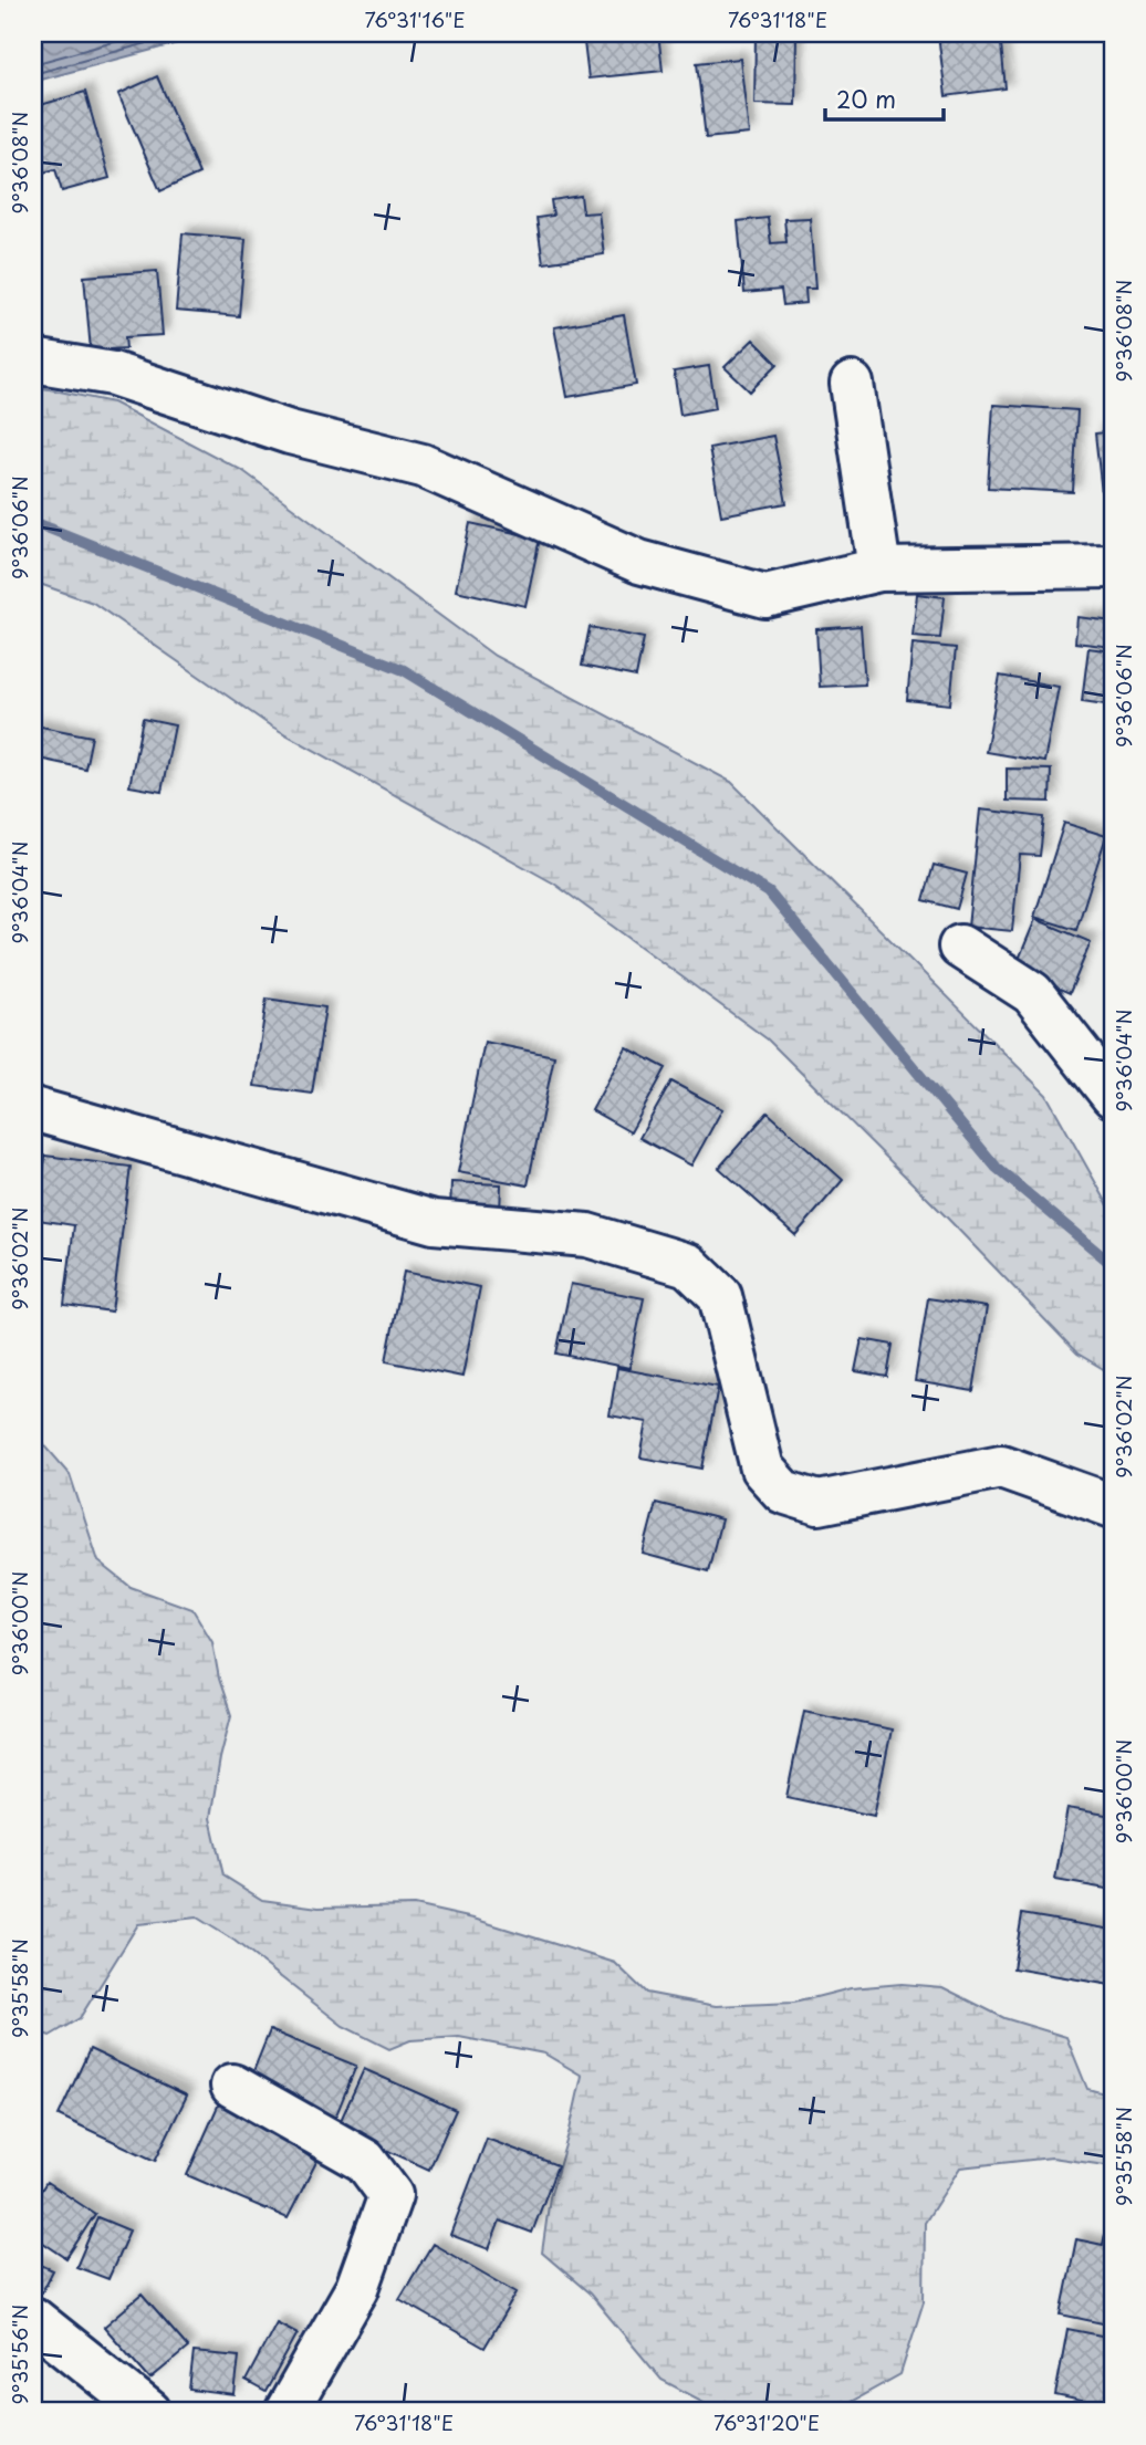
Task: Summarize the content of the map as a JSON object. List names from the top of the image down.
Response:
{
  "scale_bar": "20 m",
  "coordinates": [
    "76°31'16\"E",
    "76°31'18\"E",
    "9°36'08\"N",
    "9°36'06\"N",
    "9°36'04\"N",
    "9°36'02\"N",
    "9°36'00\"N",
    "9°35'58\"N",
    "9°35'56\"N",
    "76°31'20\"E"
  ]
}
